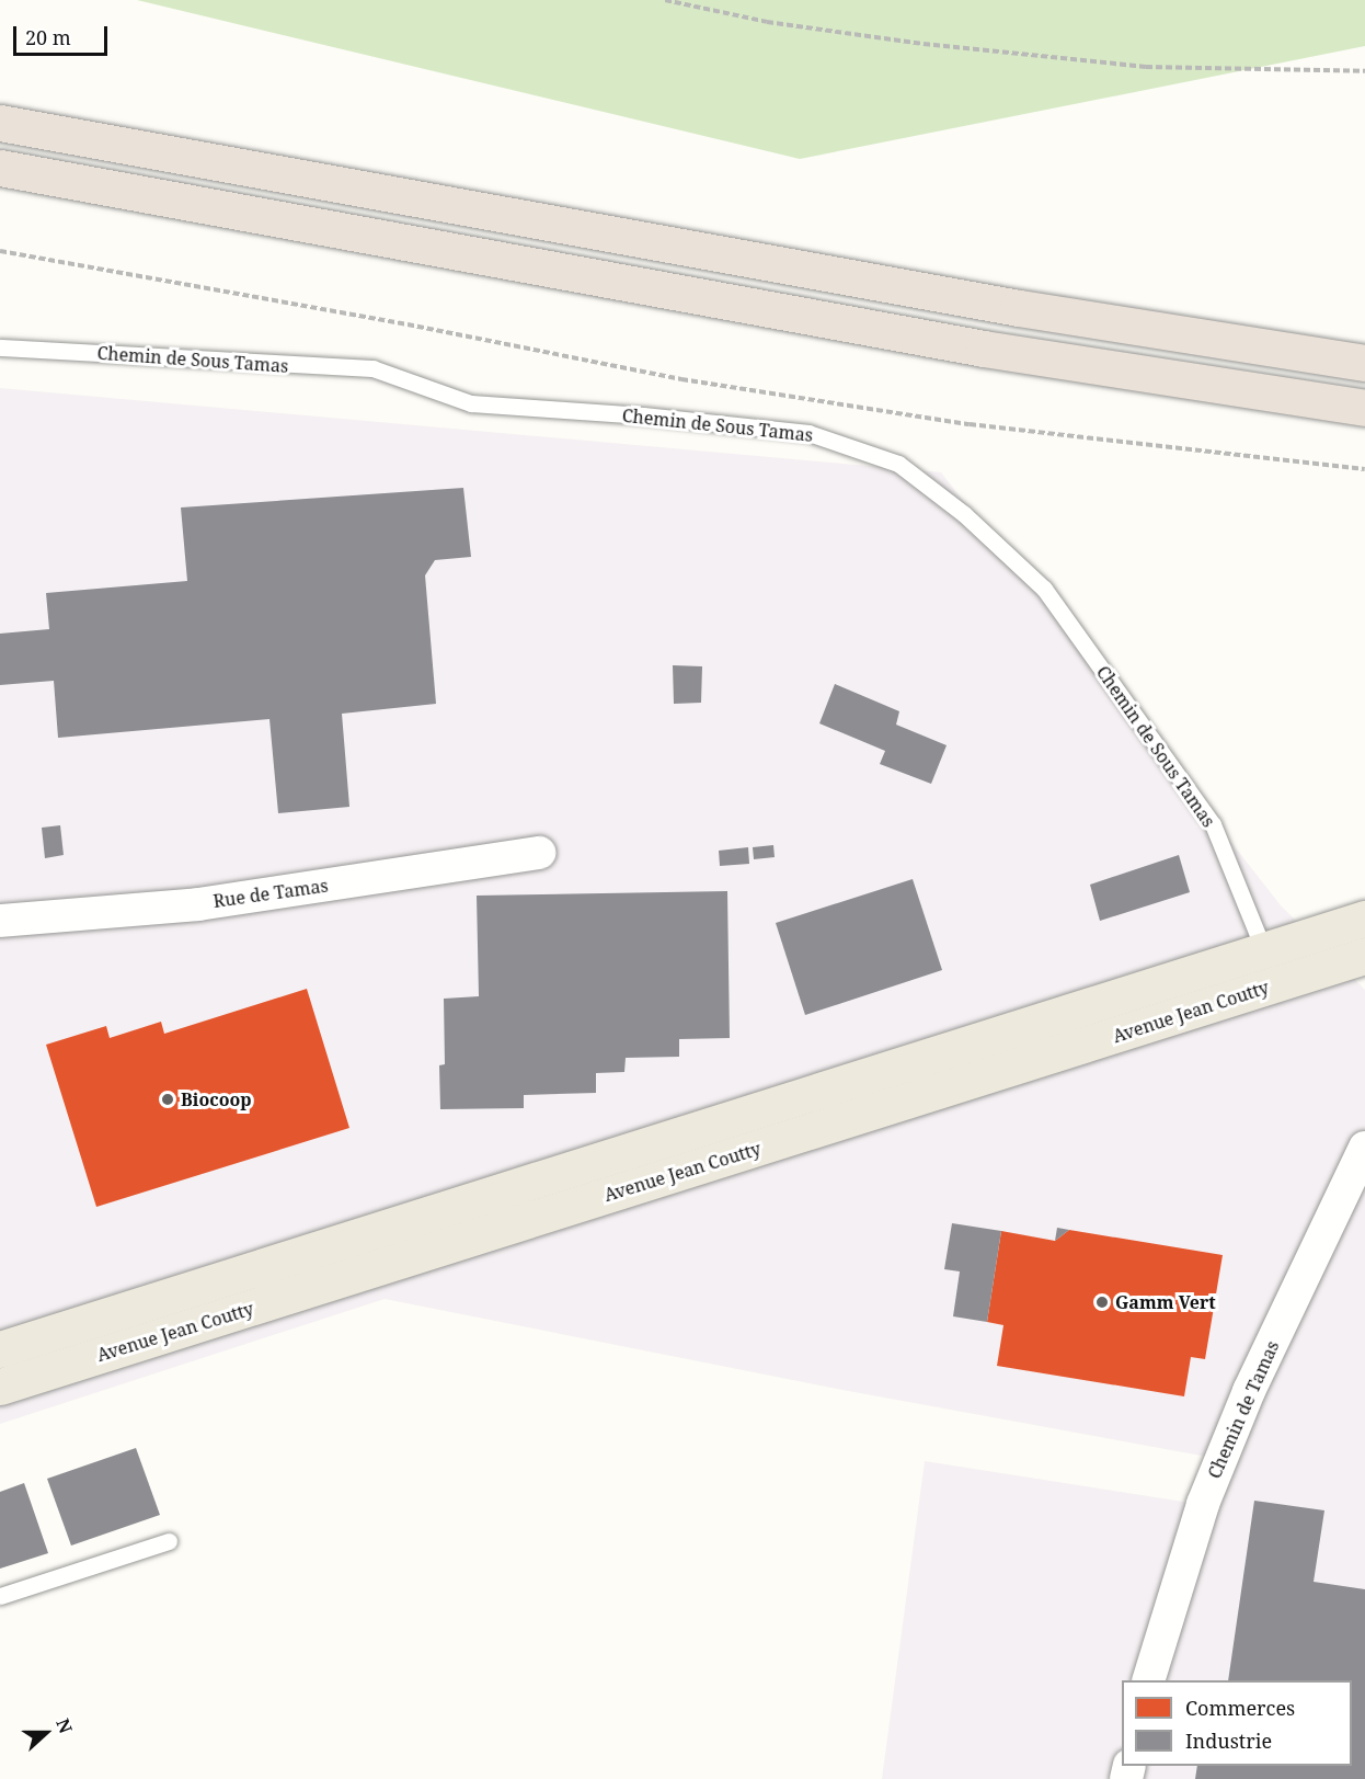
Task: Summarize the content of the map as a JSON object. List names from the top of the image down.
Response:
{
  "streets": {
    "main road": ["Avenue Jean Coutty"],
    "street": ["Rue de Tamas", "Chemin de Tamas"],
    "lane": ["Chemin de Sous Tamas"]
  },
  "crossings": [
    ["Chemin de Sous Tamas", "Avenue Jean Coutty"]
  ],
  "places": ["Biocoop", "Gamm Vert"],
  "legend": ["Commerces", "Industrie"],
  "scale_bar": "20 m",
  "north": "right"
}
